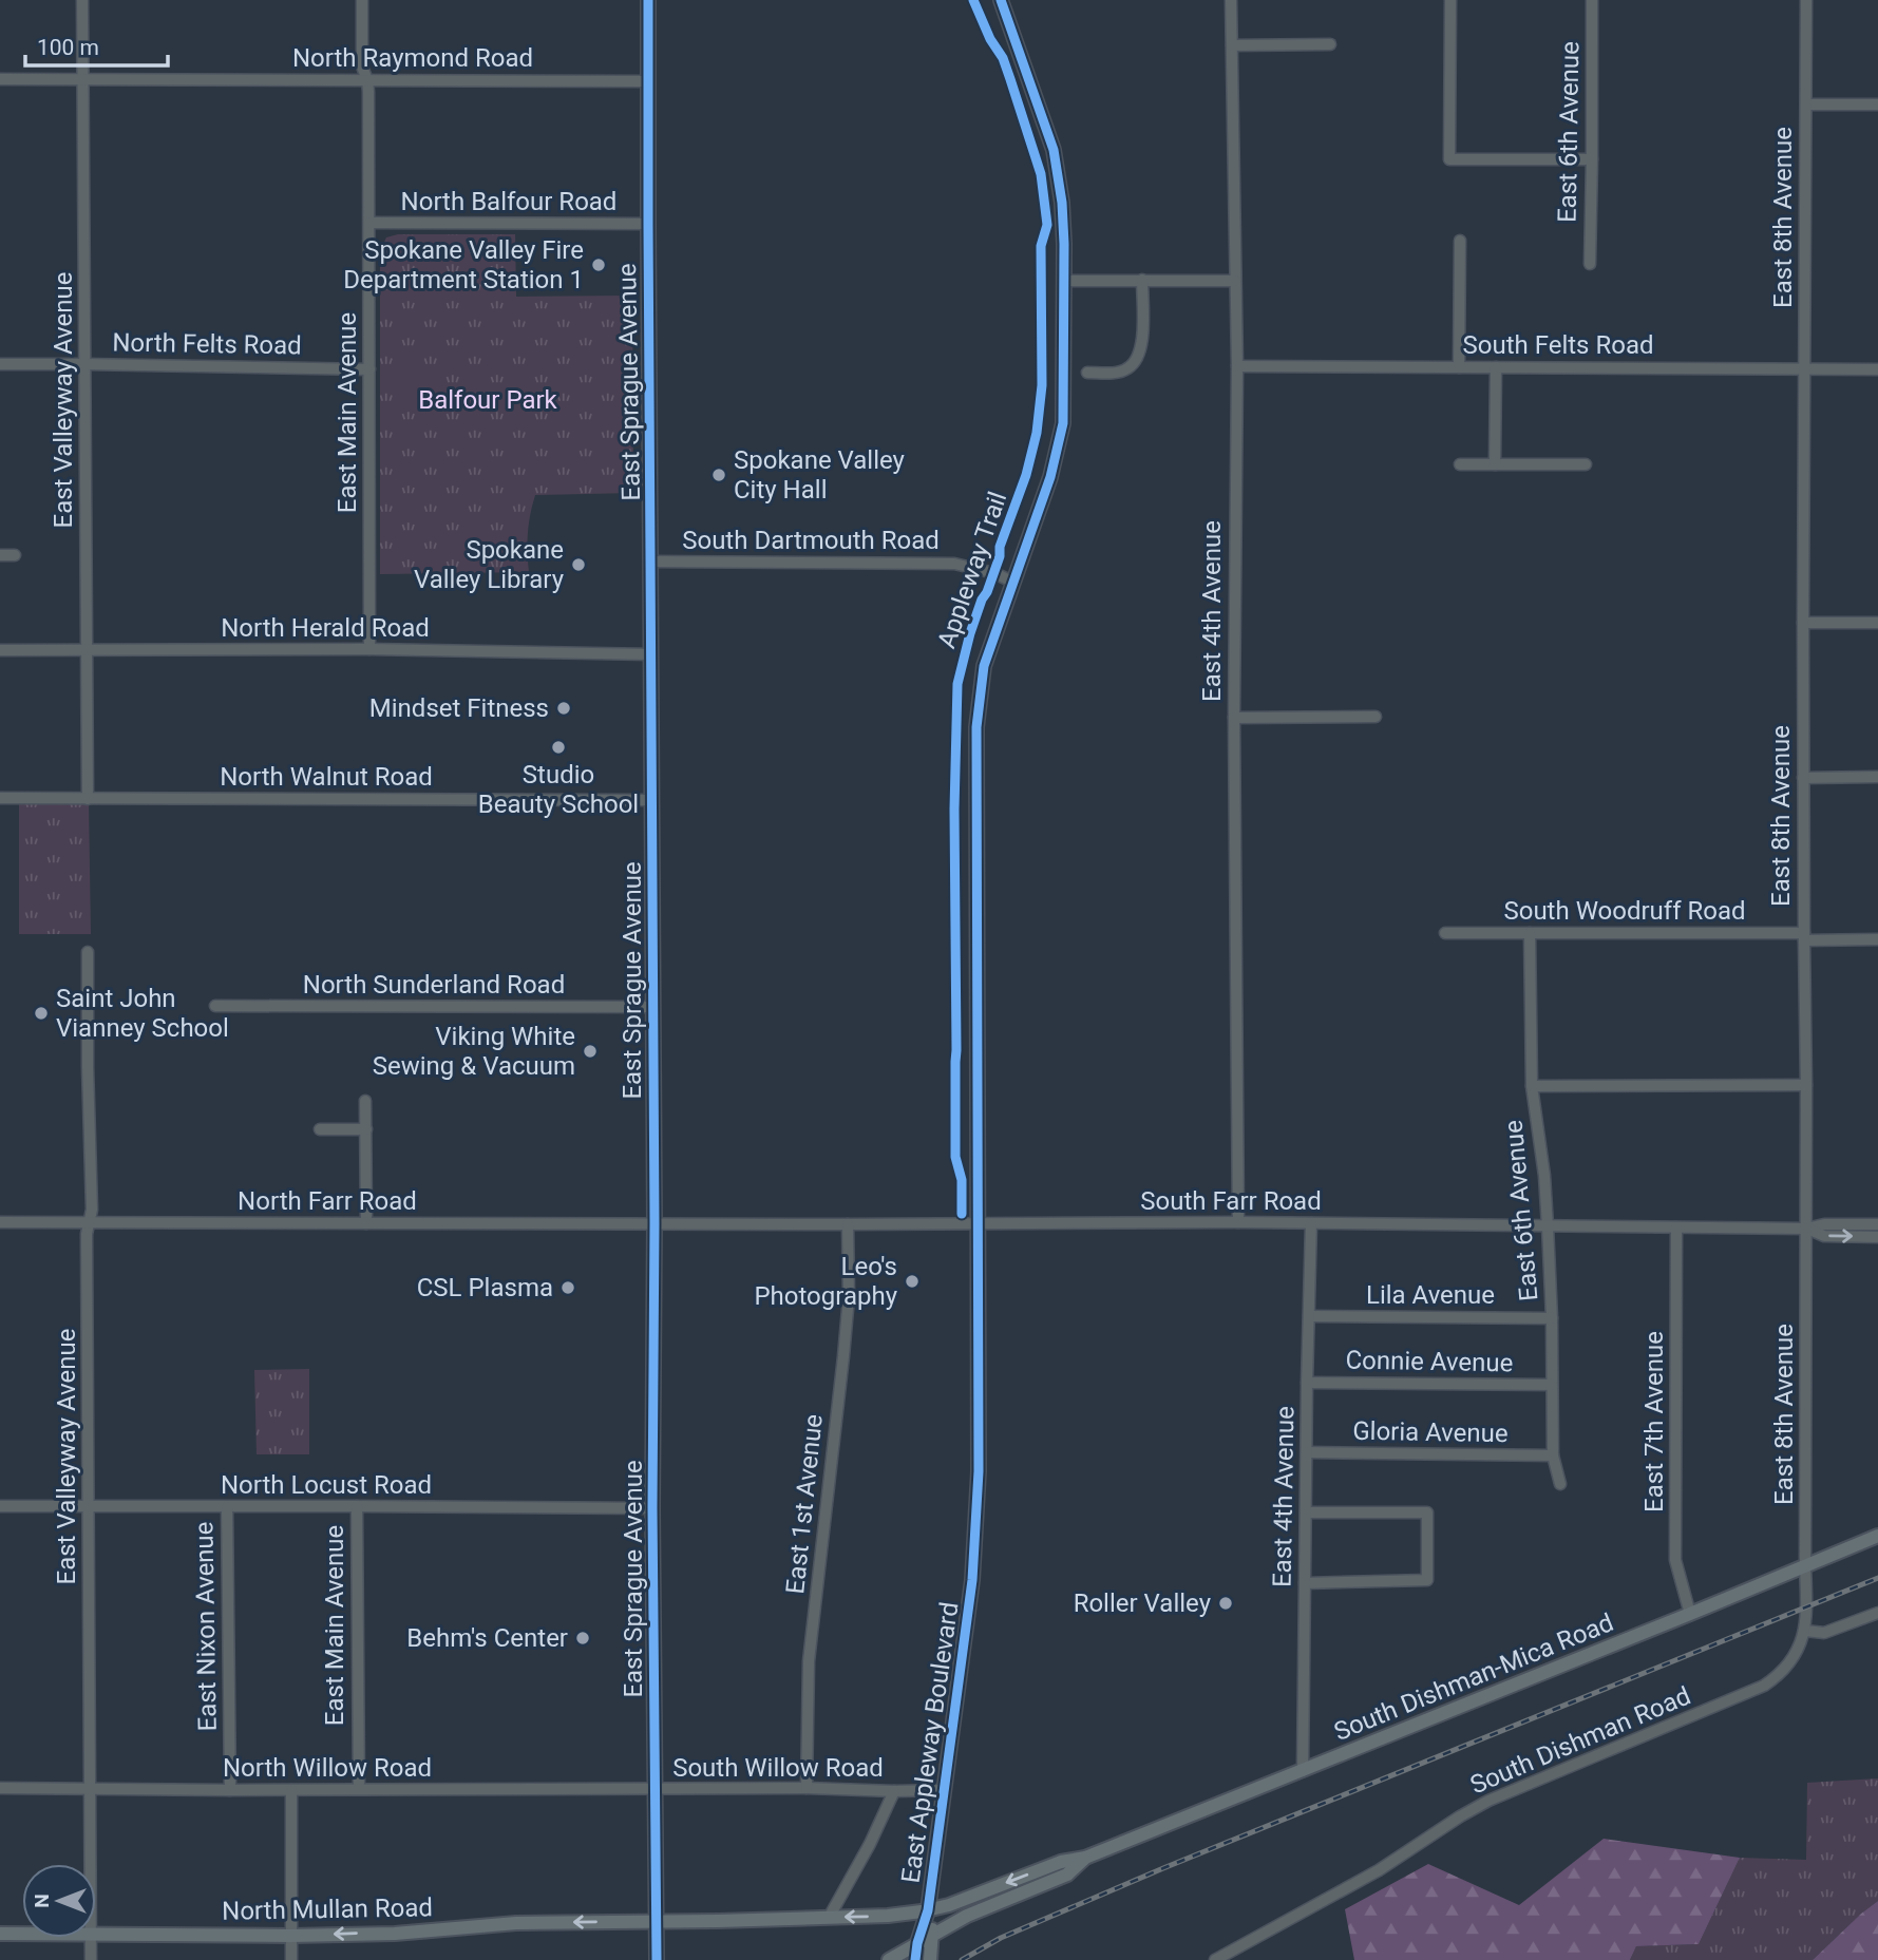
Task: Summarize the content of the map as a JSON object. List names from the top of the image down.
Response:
{
  "streets": {
    "main road": [
      "East Sprague Avenue",
      "South Dishman-Mica Road",
      "East Appleway Boulevard",
      "North Mullan Road"
    ],
    "street": [
      "North Raymond Road",
      "East 6th Avenue",
      "North Balfour Road",
      "East 8th Avenue",
      "North Felts Road",
      "South Felts Road",
      "East Valleyway Avenue",
      "East Main Avenue",
      "South Dartmouth Road",
      "East 4th Avenue",
      "North Herald Road",
      "North Walnut Road",
      "South Woodruff Road",
      "North Sunderland Road",
      "North Farr Road",
      "South Farr Road",
      "Lila Avenue",
      "Connie Avenue",
      "East 7th Avenue",
      "Gloria Avenue",
      "North Locust Road",
      "East 1st Avenue",
      "East Nixon Avenue",
      "South Dishman Road",
      "North Willow Road",
      "South Willow Road"
    ],
    "cycle path": ["Appleway Trail"]
  },
  "crossings": [
    ["North Raymond Road", "East Sprague Avenue"],
    ["North Raymond Road", "East Valleyway Avenue"],
    ["North Raymond Road", "East Main Avenue"],
    ["East 6th Avenue", "South Woodruff Road"],
    ["East 6th Avenue", "South Farr Road"],
    ["East 6th Avenue", "Lila Avenue"],
    ["East 6th Avenue", "Connie Avenue"],
    ["East 6th Avenue", "Gloria Avenue"],
    ["North Balfour Road", "East Sprague Avenue"],
    ["North Balfour Road", "East Main Avenue"],
    ["East 8th Avenue", "South Felts Road"],
    ["East 8th Avenue", "South Woodruff Road"],
    ["East 8th Avenue", "South Farr Road"],
    ["East 8th Avenue", "South Dishman-Mica Road"],
    ["East 8th Avenue", "South Dishman Road"],
    ["North Felts Road", "East Valleyway Avenue"],
    ["North Felts Road", "East Main Avenue"],
    ["South Felts Road", "East 4th Avenue"],
    ["East Sprague Avenue", "South Dartmouth Road"],
    ["East Sprague Avenue", "North Herald Road"],
    ["East Sprague Avenue", "North Walnut Road"],
    ["East Sprague Avenue", "North Sunderland Road"],
    ["East Sprague Avenue", "North Farr Road"],
    ["East Sprague Avenue", "South Farr Road"],
    ["East Sprague Avenue", "North Locust Road"],
    ["East Sprague Avenue", "North Willow Road"],
    ["East Sprague Avenue", "South Willow Road"],
    ["East Sprague Avenue", "North Mullan Road"],
    ["East Valleyway Avenue", "North Herald Road"],
    ["East Valleyway Avenue", "North Walnut Road"],
    ["East Valleyway Avenue", "North Farr Road"],
    ["East Valleyway Avenue", "North Locust Road"],
    ["East Valleyway Avenue", "North Willow Road"],
    ["East Main Avenue", "North Herald Road"],
    ["East Main Avenue", "North Locust Road"],
    ["East Main Avenue", "North Willow Road"],
    ["South Dartmouth Road", "East Appleway Boulevard"],
    ["East 4th Avenue", "South Farr Road"],
    ["East 4th Avenue", "Lila Avenue"],
    ["East 4th Avenue", "Connie Avenue"],
    ["East 4th Avenue", "Gloria Avenue"],
    ["East 4th Avenue", "South Dishman-Mica Road"],
    ["North Farr Road", "South Farr Road"],
    ["South Farr Road", "East 7th Avenue"],
    ["South Farr Road", "East 1st Avenue"],
    ["South Farr Road", "East Appleway Boulevard"],
    ["East 7th Avenue", "South Dishman-Mica Road"],
    ["North Locust Road", "East Nixon Avenue"],
    ["East 1st Avenue", "South Willow Road"],
    ["East Nixon Avenue", "North Willow Road"],
    ["South Dishman-Mica Road", "East Appleway Boulevard"],
    ["South Dishman-Mica Road", "North Mullan Road"],
    ["East Appleway Boulevard", "South Willow Road"],
    ["North Willow Road", "South Willow Road"]
  ],
  "one_way": ["North Mullan Road"],
  "parks": ["Balfour Park"],
  "places": [
    "Spokane Valley Fire Department Station 1",
    "Spokane Valley City Hall",
    "Spokane Valley Library",
    "Mindset Fitness",
    "Studio Beauty School",
    "Saint John Vianney School",
    "Viking White Sewing & Vacuum",
    "Leo's Photography",
    "CSL Plasma",
    "Roller Valley",
    "Behm's Center"
  ],
  "scale_bar": "100 m",
  "north": "left"
}
